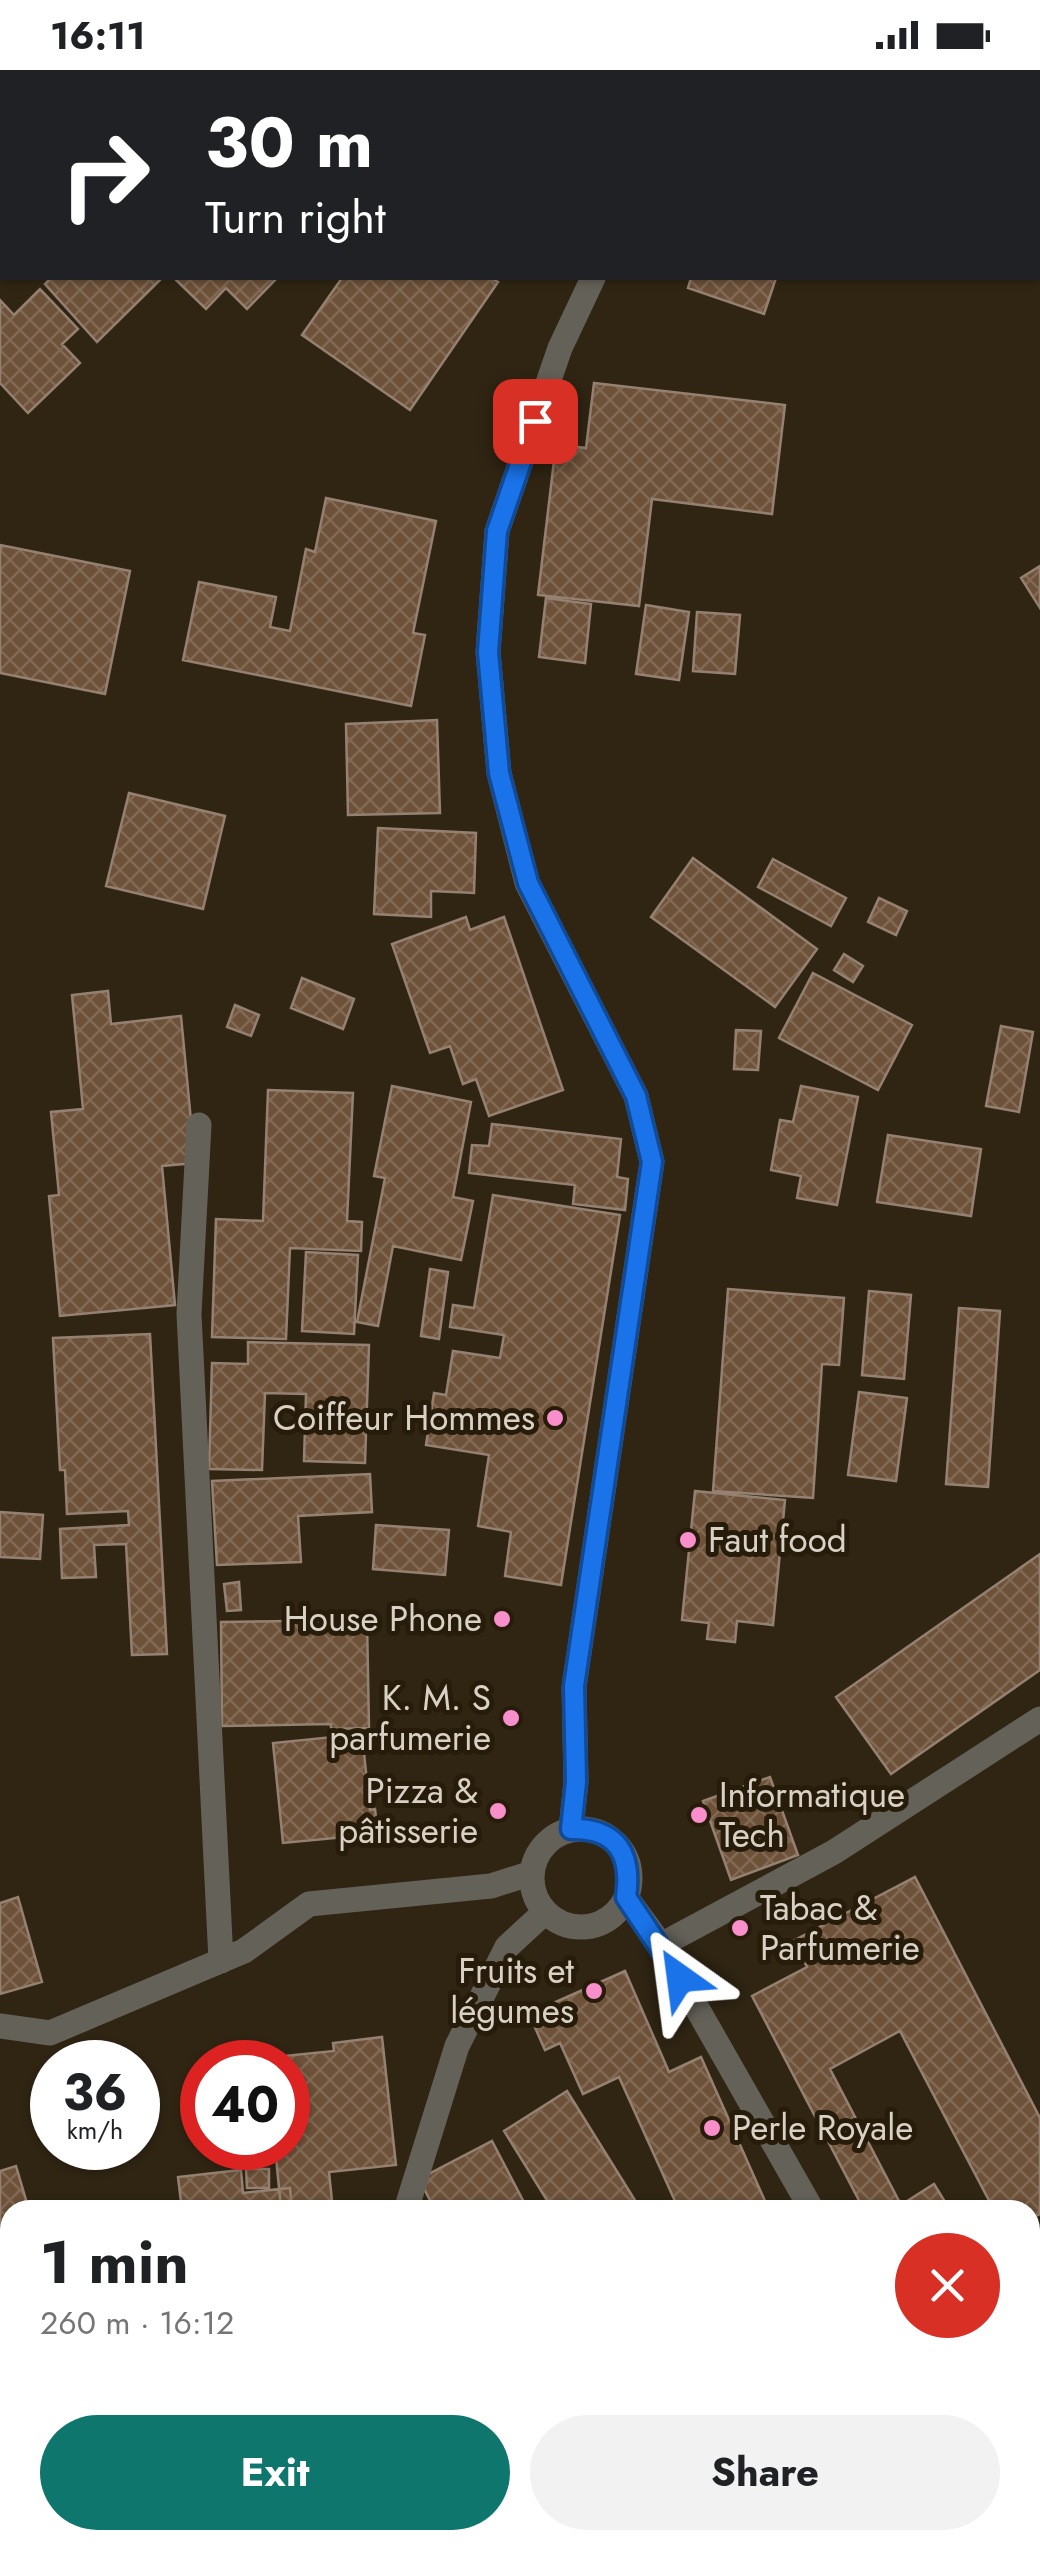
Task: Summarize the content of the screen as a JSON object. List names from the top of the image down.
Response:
{
  "places": [
    "Coiffeur Hommes",
    "Faut food",
    "House Phone",
    "K. M. S parfumerie",
    "Pizza & pâtisserie",
    "Informatique Tech",
    "Tabac & Parfumerie",
    "Fruits et légumes",
    "Perle Royale"
  ],
  "page": {
    "status": "16:11",
    "turn": ["30 m", "Turn right"],
    "speed": "36 km/h",
    "limit": "40",
    "heading": ["1 min", "260 m · 16:12"],
    "buttons": ["Exit", "Share"]
  }
}
